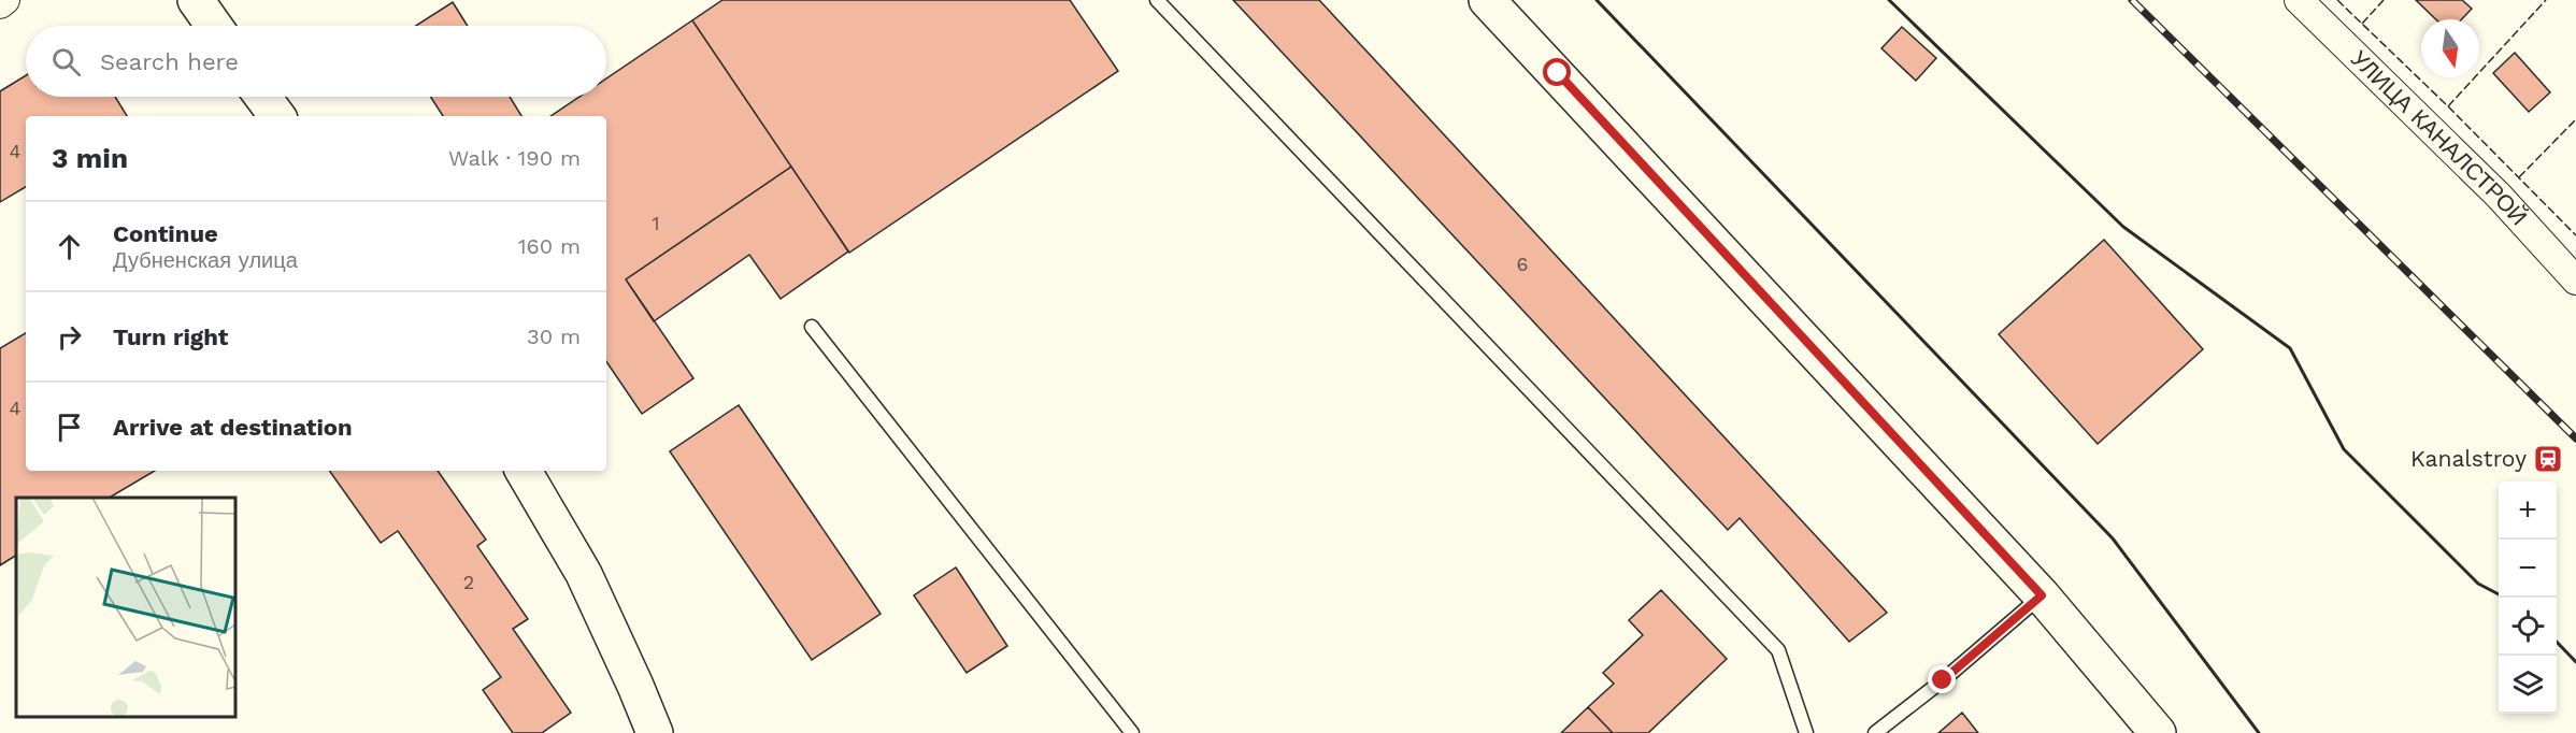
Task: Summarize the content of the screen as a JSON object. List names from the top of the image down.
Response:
{
  "streets": {
    "street": ["УЛИЦА КАНАЛСТРОЙ"]
  },
  "places": {
    "station": ["Kanalstroy"]
  },
  "house_numbers": [
    "4",
    "1",
    "6",
    "4",
    "2"
  ],
  "north": "bottom",
  "page": {
    "search": "Search here",
    "heading": ["3 min", "Walk · 190 m"],
    "list": [
      ["Continue", "Дубненская улица", "160 m"],
      ["Turn right", "30 m"],
      "Arrive at destination"
    ],
    "map_buttons": ["+", "−"]
  }
}
